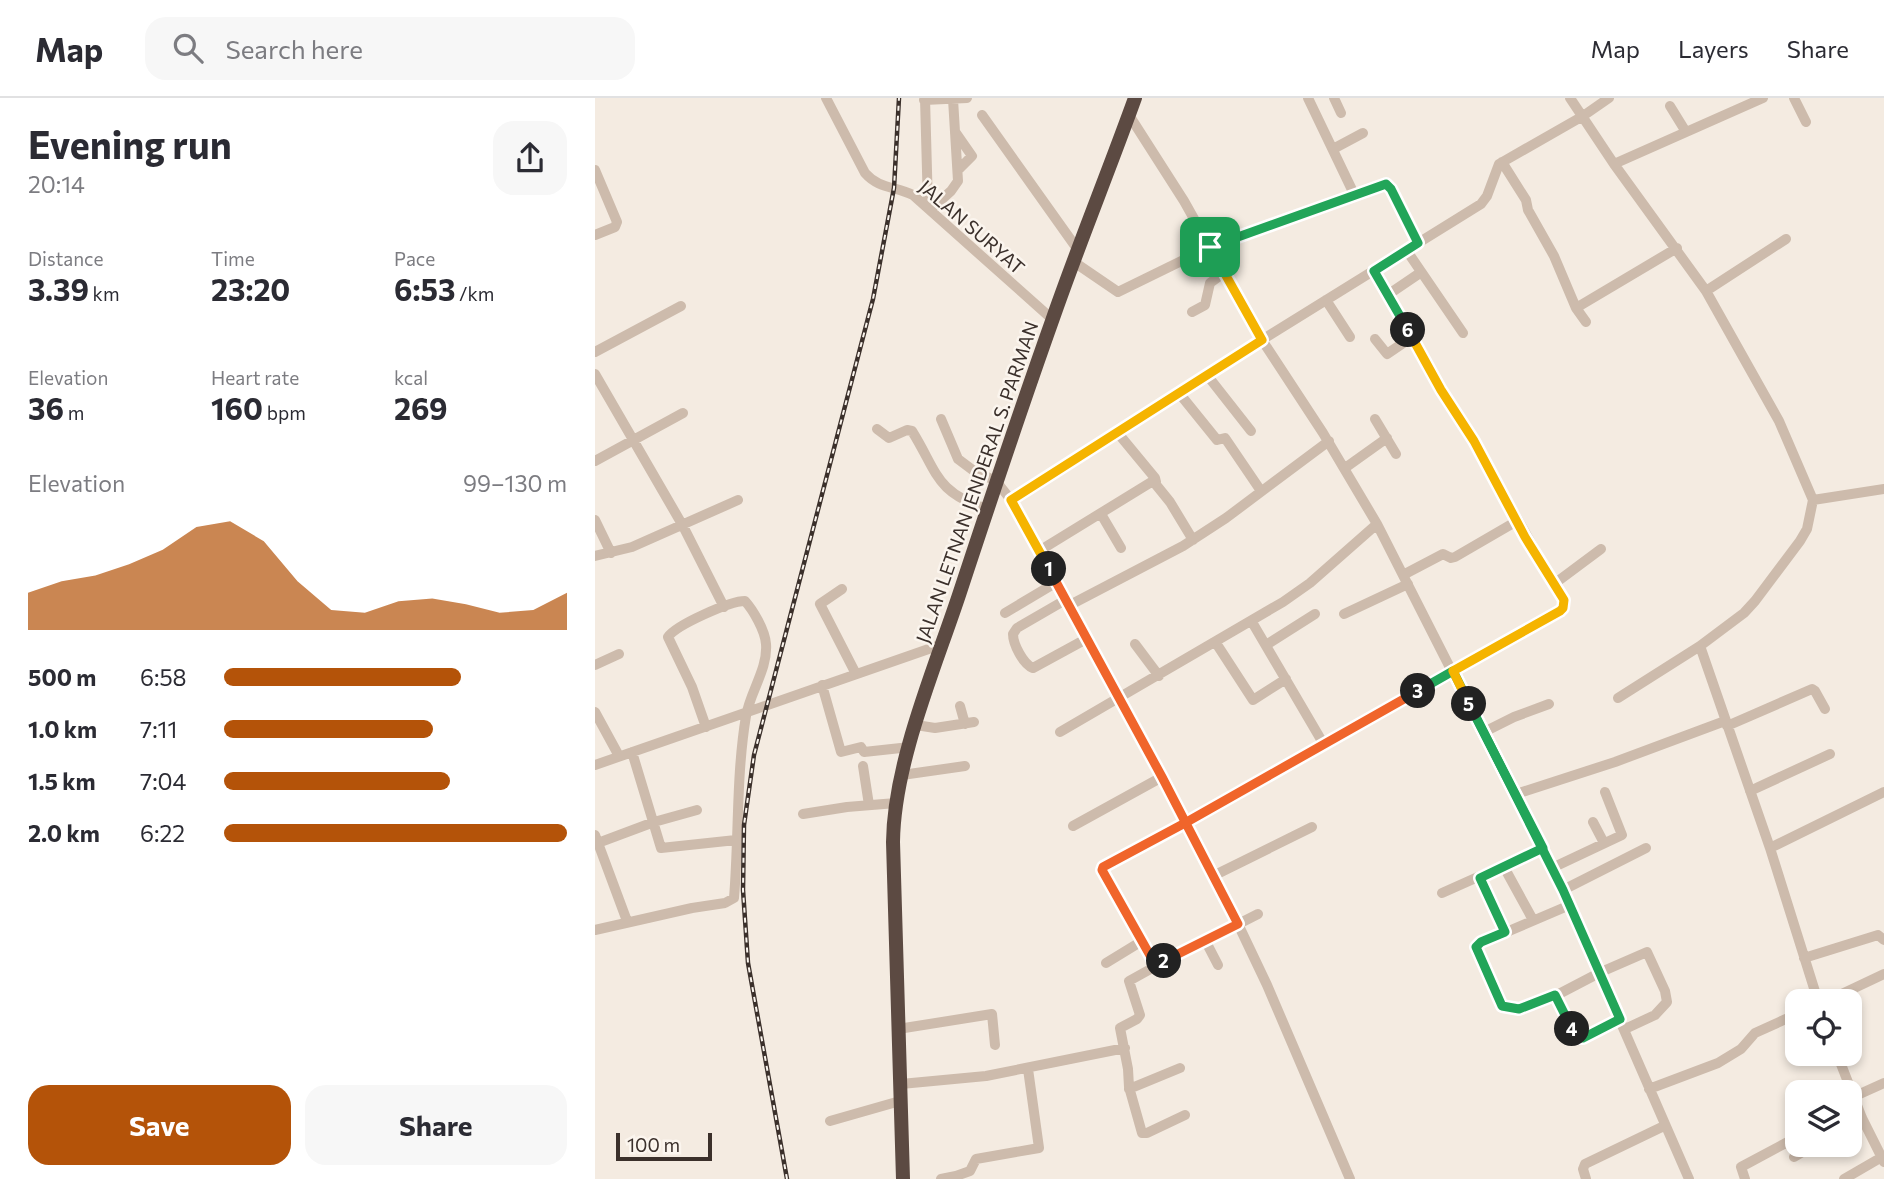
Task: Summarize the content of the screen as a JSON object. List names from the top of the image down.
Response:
{
  "streets": {
    "highway": ["JALAN LETNAN JENDERAL S. PARMAN"],
    "street": ["JALAN SURYAT"]
  },
  "crossings": [
    ["JALAN SURYAT", "JALAN LETNAN JENDERAL S. PARMAN"]
  ],
  "scale_bar": "100 m",
  "page": {
    "header": "Map",
    "search": "Search here",
    "nav": ["Map", "Layers", "Share"],
    "heading": ["Evening run", "20:14"],
    "stats": [
      ["Distance", "3.39 km"],
      ["Time", "23:20"],
      ["Pace", "6:53 /km"],
      ["Elevation", "36 m"],
      ["Heart rate", "160 bpm"],
      ["kcal", "269"]
    ],
    "pins": [
      "6",
      "1",
      "3",
      "5",
      "2",
      "4"
    ],
    "chart": ["Elevation", "99–130 m"],
    "list": [
      {
        "name": "500 m",
        "note": "6:58"
      },
      {
        "name": "1.0 km",
        "note": "7:11"
      },
      {
        "name": "1.5 km",
        "note": "7:04"
      },
      {
        "name": "2.0 km",
        "note": "6:22"
      }
    ],
    "buttons": ["Save", "Share"],
    "scale": "100 m"
  }
}
